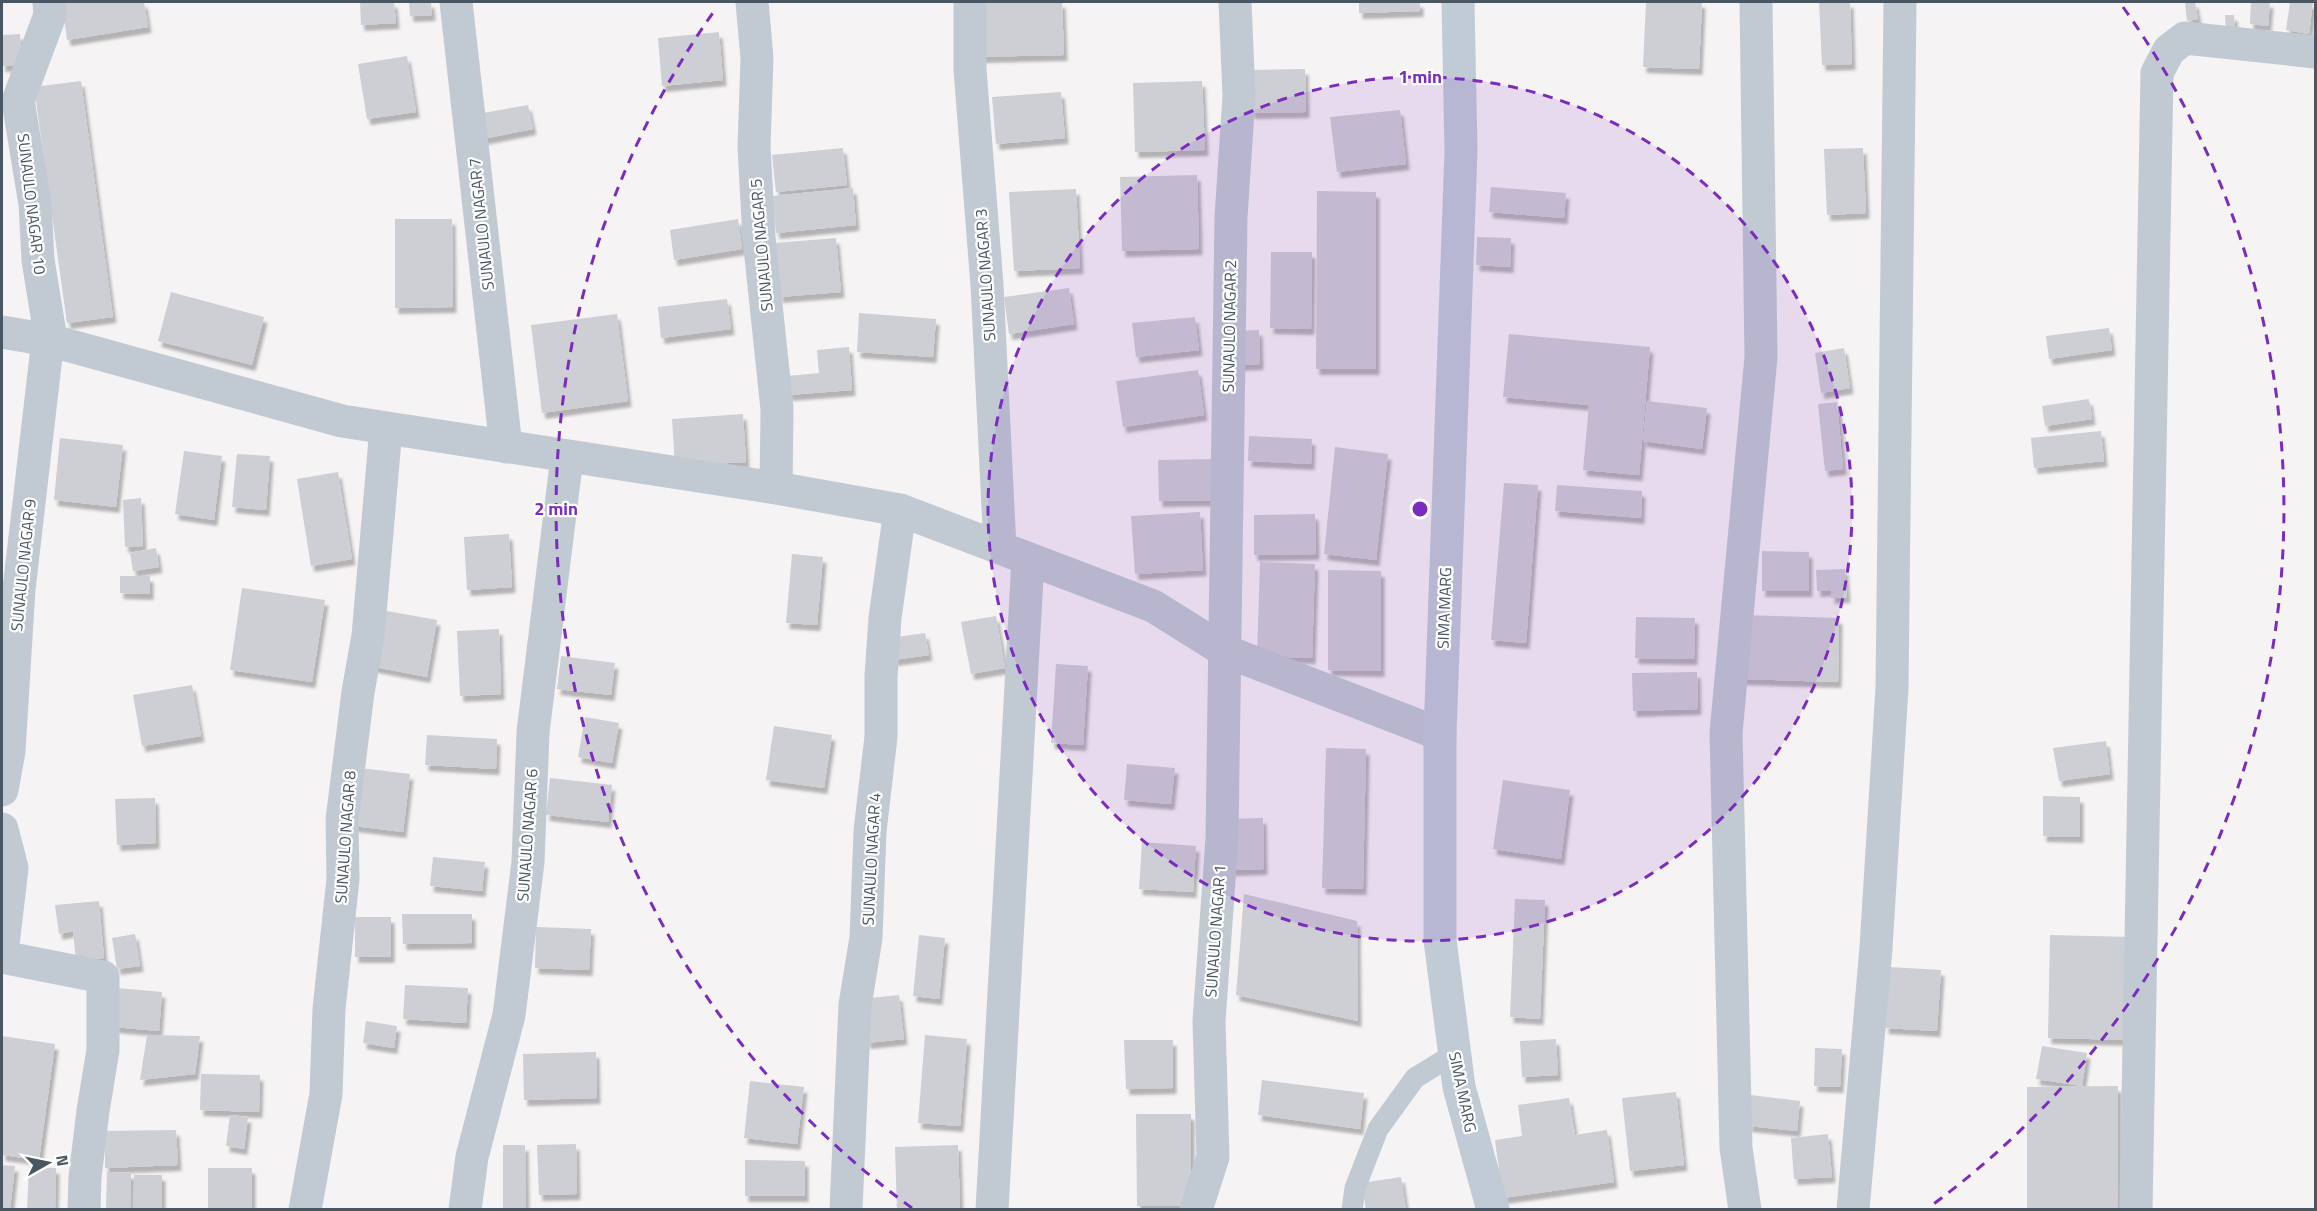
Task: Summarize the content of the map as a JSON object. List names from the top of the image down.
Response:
{
  "streets": {
    "street": [
      "SUNAULO NAGAR 10",
      "SUNAULO NAGAR 7",
      "SUNAULO NAGAR 5",
      "SUNAULO NAGAR 3",
      "SUNAULO NAGAR 2",
      "SUNAULO NAGAR 9",
      "SIMA MARG",
      "SUNAULO NAGAR 6",
      "SUNAULO NAGAR 8",
      "SUNAULO NAGAR 4",
      "SUNAULO NAGAR 1"
    ]
  },
  "crossings": [
    ["SUNAULO NAGAR 10", "SUNAULO NAGAR 9"],
    ["SUNAULO NAGAR 2", "SUNAULO NAGAR 1"]
  ],
  "north": "right",
  "rings": ["1 min", "2 min"]
}
